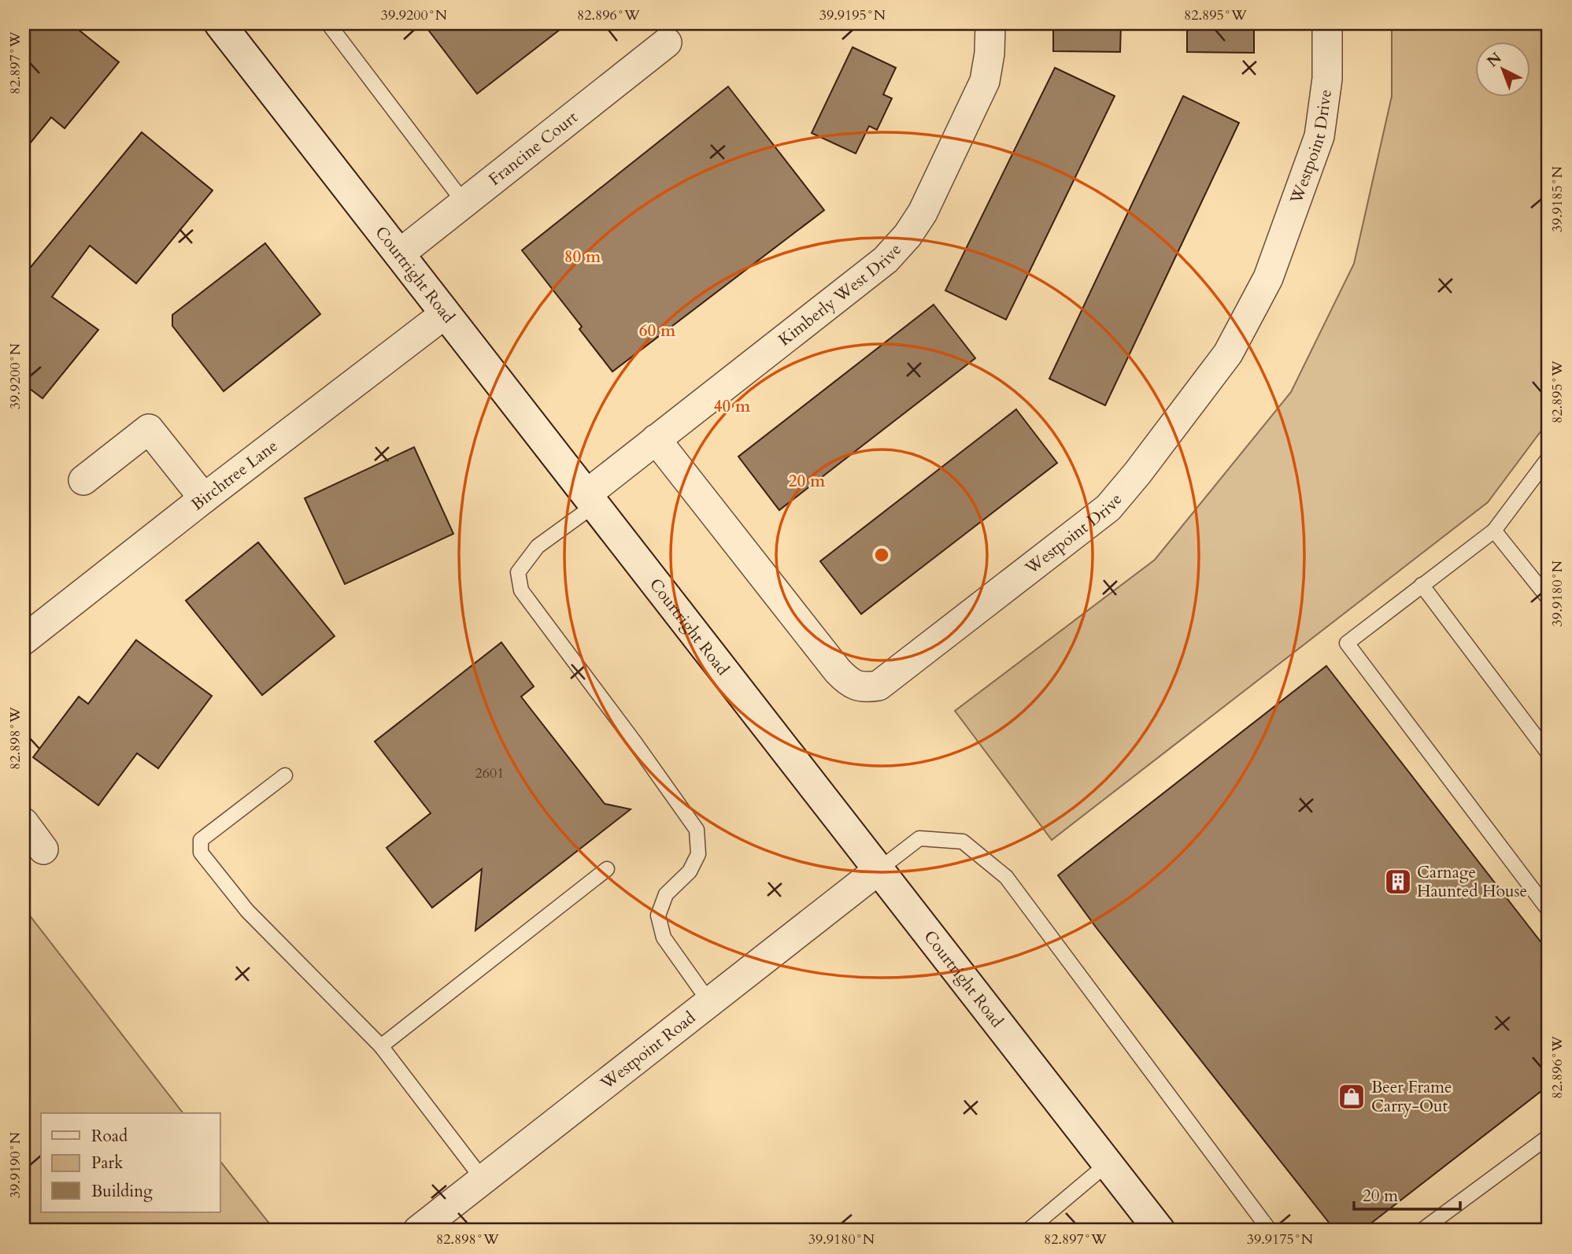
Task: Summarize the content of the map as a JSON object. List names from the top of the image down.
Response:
{
  "streets": {
    "street": [
      "Westpoint Drive",
      "Francine Court",
      "Courtright Road",
      "Kimberly West Drive",
      "Birchtree Lane",
      "Westpoint Road"
    ]
  },
  "crossings": [
    ["Westpoint Drive", "Kimberly West Drive"],
    ["Francine Court", "Courtright Road"],
    ["Courtright Road", "Kimberly West Drive"],
    ["Courtright Road", "Birchtree Lane"],
    ["Courtright Road", "Westpoint Road"]
  ],
  "places": {
    "building": ["Carnage Haunted House"],
    "shop": ["Beer Frame Carry-Out"]
  },
  "house_numbers": ["2601"],
  "legend": ["Road", "Park", "Building"],
  "scale_bar": "20 m",
  "north": "top left",
  "coordinates": [
    "39.9200°N",
    "82.896°W",
    "39.9195°N",
    "82.895°W",
    "82.897°W",
    "39.9185°N",
    "39.9180°N",
    "82.898°W",
    "39.9190°N",
    "39.9175°N"
  ],
  "rings": [
    "80 m",
    "60 m",
    "40 m",
    "20 m"
  ]
}
